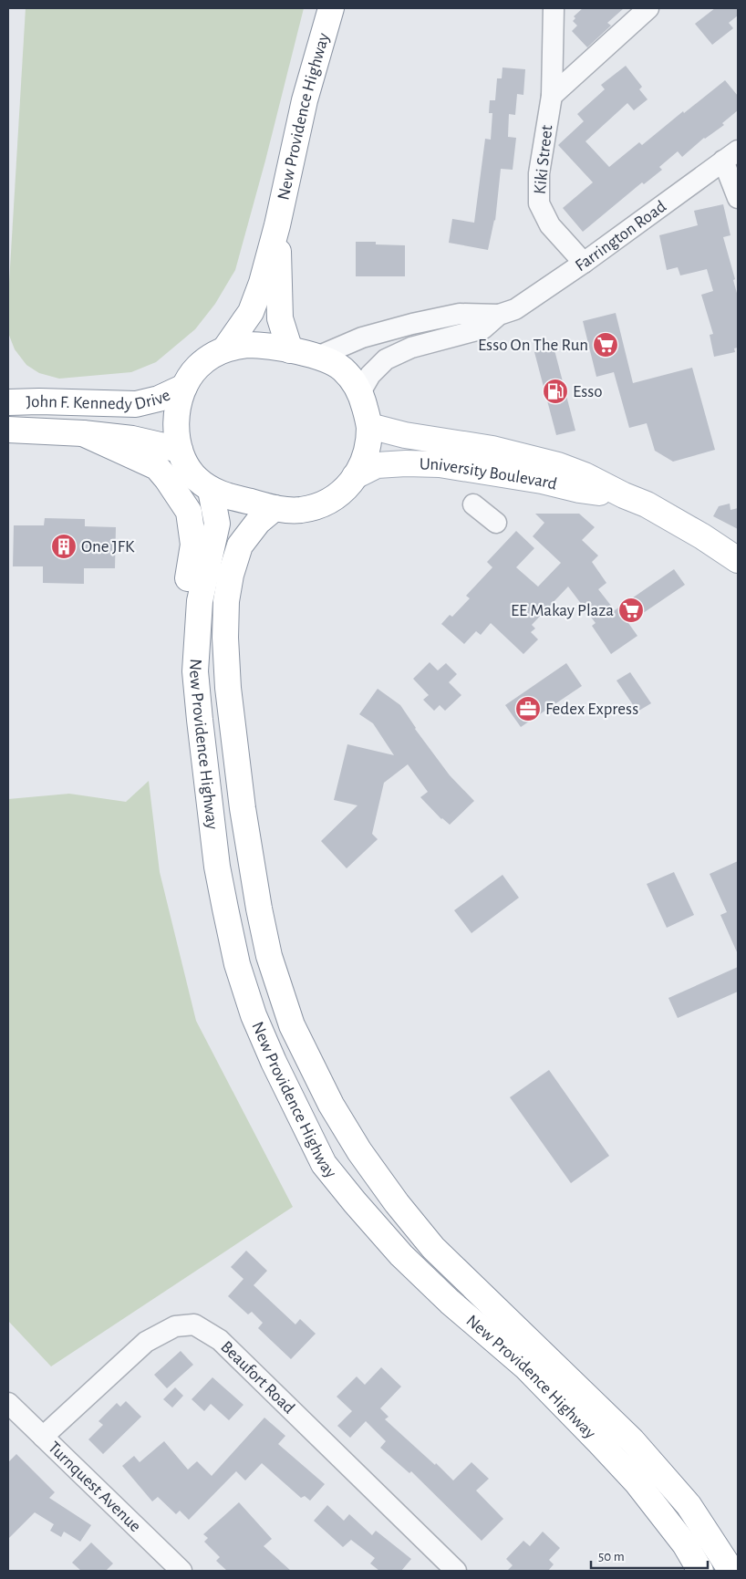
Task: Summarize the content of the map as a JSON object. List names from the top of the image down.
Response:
{
  "streets": {
    "main road": ["New Providence Highway", "John F. Kennedy Drive", "University Boulevard"],
    "street": [
      "Kiki Street",
      "Farrington Road",
      "Beaufort Road",
      "Turnquest Avenue"
    ]
  },
  "crossings": [
    ["New Providence Highway", "Farrington Road"],
    ["New Providence Highway", "John F. Kennedy Drive"],
    ["New Providence Highway", "University Boulevard"],
    ["Kiki Street", "Farrington Road"],
    ["Beaufort Road", "Turnquest Avenue"]
  ],
  "places": {
    "supermarket": ["Esso On The Run", "EE Makay Plaza"],
    "fuel station": ["Esso"],
    "building": ["One JFK"],
    "office": ["Fedex Express"]
  },
  "scale_bar": "50 m"
}
